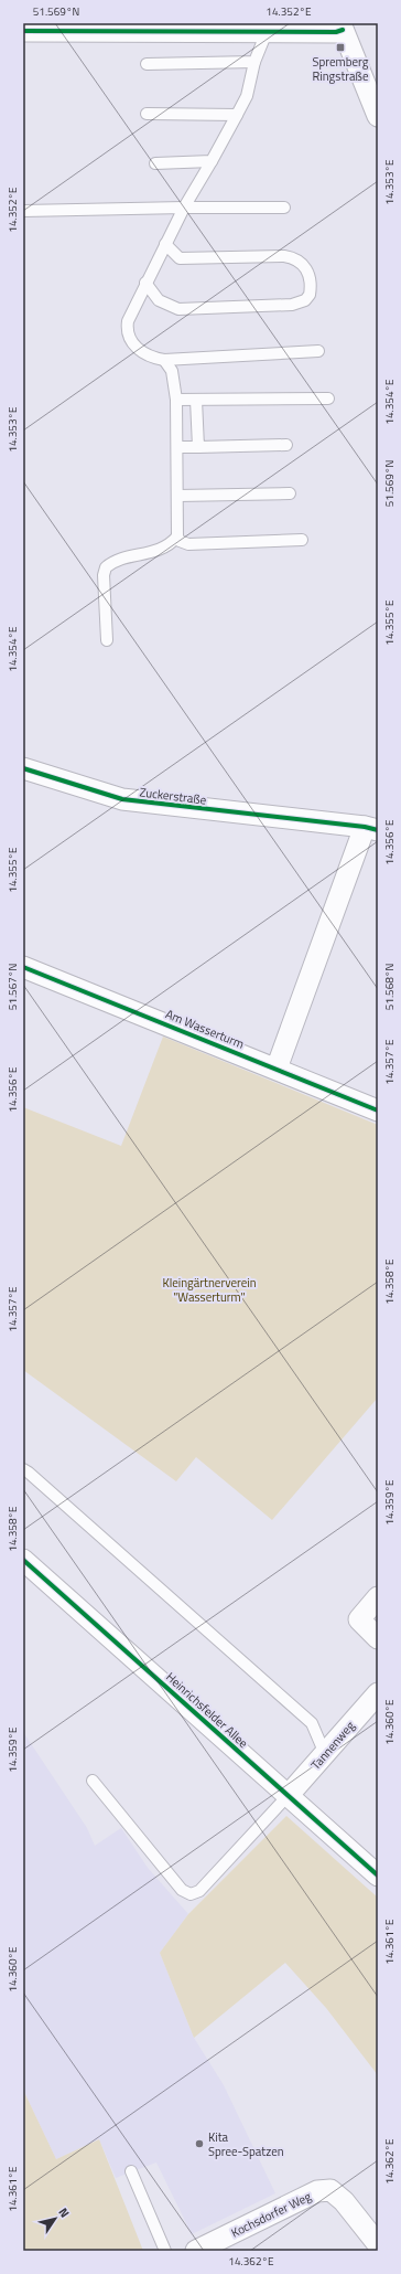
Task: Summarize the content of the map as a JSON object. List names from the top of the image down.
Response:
{
  "streets": {
    "street": [
      "Zuckerstraße",
      "Am Wasserturm",
      "Heinrichsfelder Allee",
      "Tannenweg",
      "Kochsdorfer Weg"
    ]
  },
  "crossings": [
    ["Heinrichsfelder Allee", "Tannenweg"]
  ],
  "parks": ["Kleingärtnerverein \"Wasserturm\""],
  "places": {
    "transit": ["Spremberg Ringstraße"],
    "other": ["Kita Spree-Spatzen"]
  },
  "north": "top right",
  "coordinates": [
    "51.569°N",
    "14.352°E",
    "14.353°E",
    "14.354°E",
    "14.355°E",
    "14.356°E",
    "51.567°N",
    "51.568°N",
    "14.357°E",
    "14.358°E",
    "14.359°E",
    "14.360°E",
    "14.361°E",
    "14.362°E"
  ]
}
